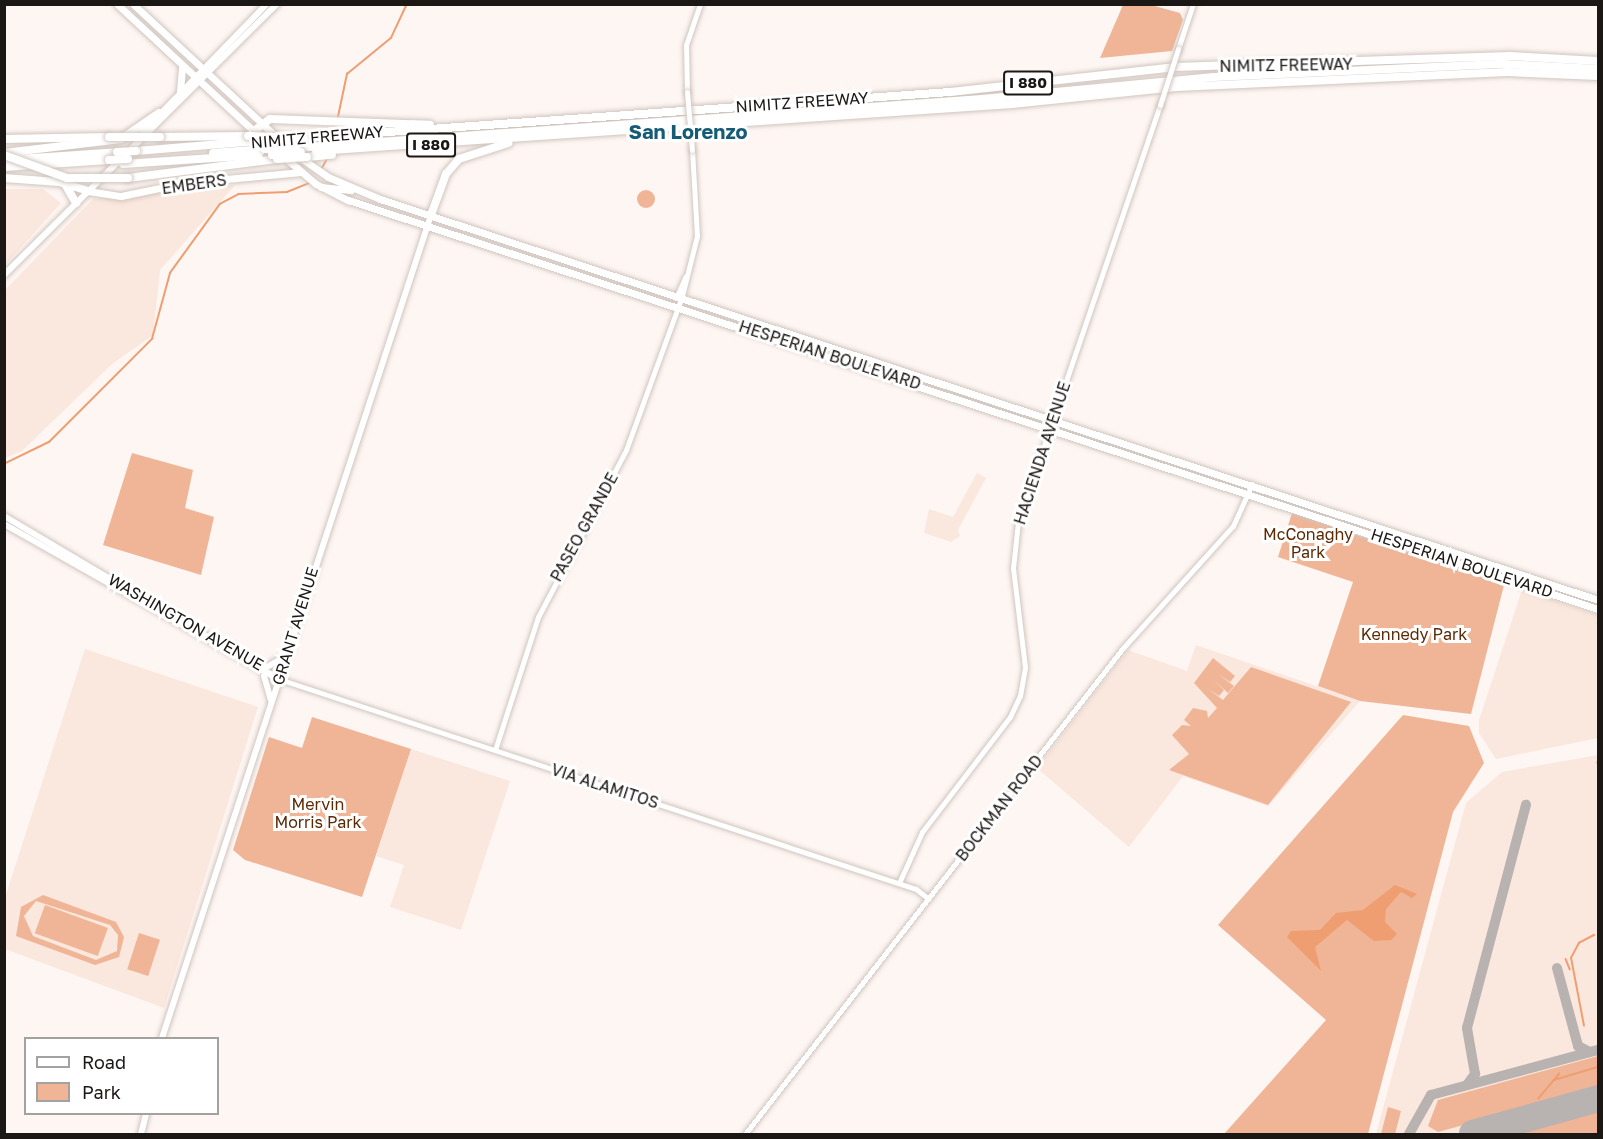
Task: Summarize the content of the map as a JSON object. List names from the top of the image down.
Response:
{
  "streets": {
    "highway": ["NIMITZ FREEWAY", "I 880"],
    "main road": [
      "EMBERS",
      "HESPERIAN BOULEVARD",
      "WASHINGTON AVENUE",
      "GRANT AVENUE"
    ],
    "street": [
      "HACIENDA AVENUE",
      "PASEO GRANDE",
      "VIA ALAMITOS",
      "BOCKMAN ROAD"
    ]
  },
  "crossings": [
    ["NIMITZ FREEWAY", "I 880"],
    ["EMBERS", "HESPERIAN BOULEVARD"],
    ["HESPERIAN BOULEVARD", "HACIENDA AVENUE"],
    ["HESPERIAN BOULEVARD", "PASEO GRANDE"],
    ["HESPERIAN BOULEVARD", "GRANT AVENUE"],
    ["HESPERIAN BOULEVARD", "BOCKMAN ROAD"],
    ["HACIENDA AVENUE", "VIA ALAMITOS"],
    ["PASEO GRANDE", "VIA ALAMITOS"],
    ["WASHINGTON AVENUE", "GRANT AVENUE"],
    ["WASHINGTON AVENUE", "VIA ALAMITOS"],
    ["GRANT AVENUE", "VIA ALAMITOS"],
    ["VIA ALAMITOS", "BOCKMAN ROAD"]
  ],
  "districts": ["San Lorenzo"],
  "parks": ["McConaghy Park", "Kennedy Park", "Mervin Morris Park"],
  "legend": ["Road", "Park"]
}
